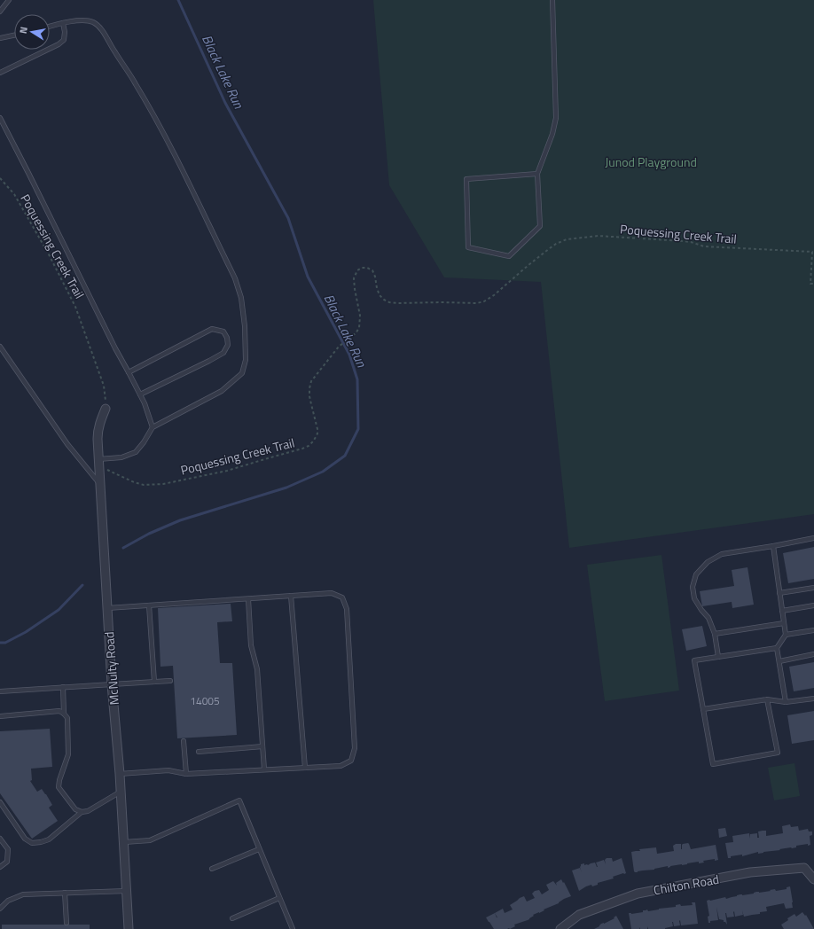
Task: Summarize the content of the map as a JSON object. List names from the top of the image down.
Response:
{
  "streets": {
    "street": ["McNulty Road", "Chilton Road"],
    "path": ["Poquessing Creek Trail"]
  },
  "crossings": [
    ["Poquessing Creek Trail", "McNulty Road"]
  ],
  "water": ["Black Lake Run"],
  "parks": ["Junod Playground"],
  "house_numbers": ["14005"],
  "north": "left"
}
